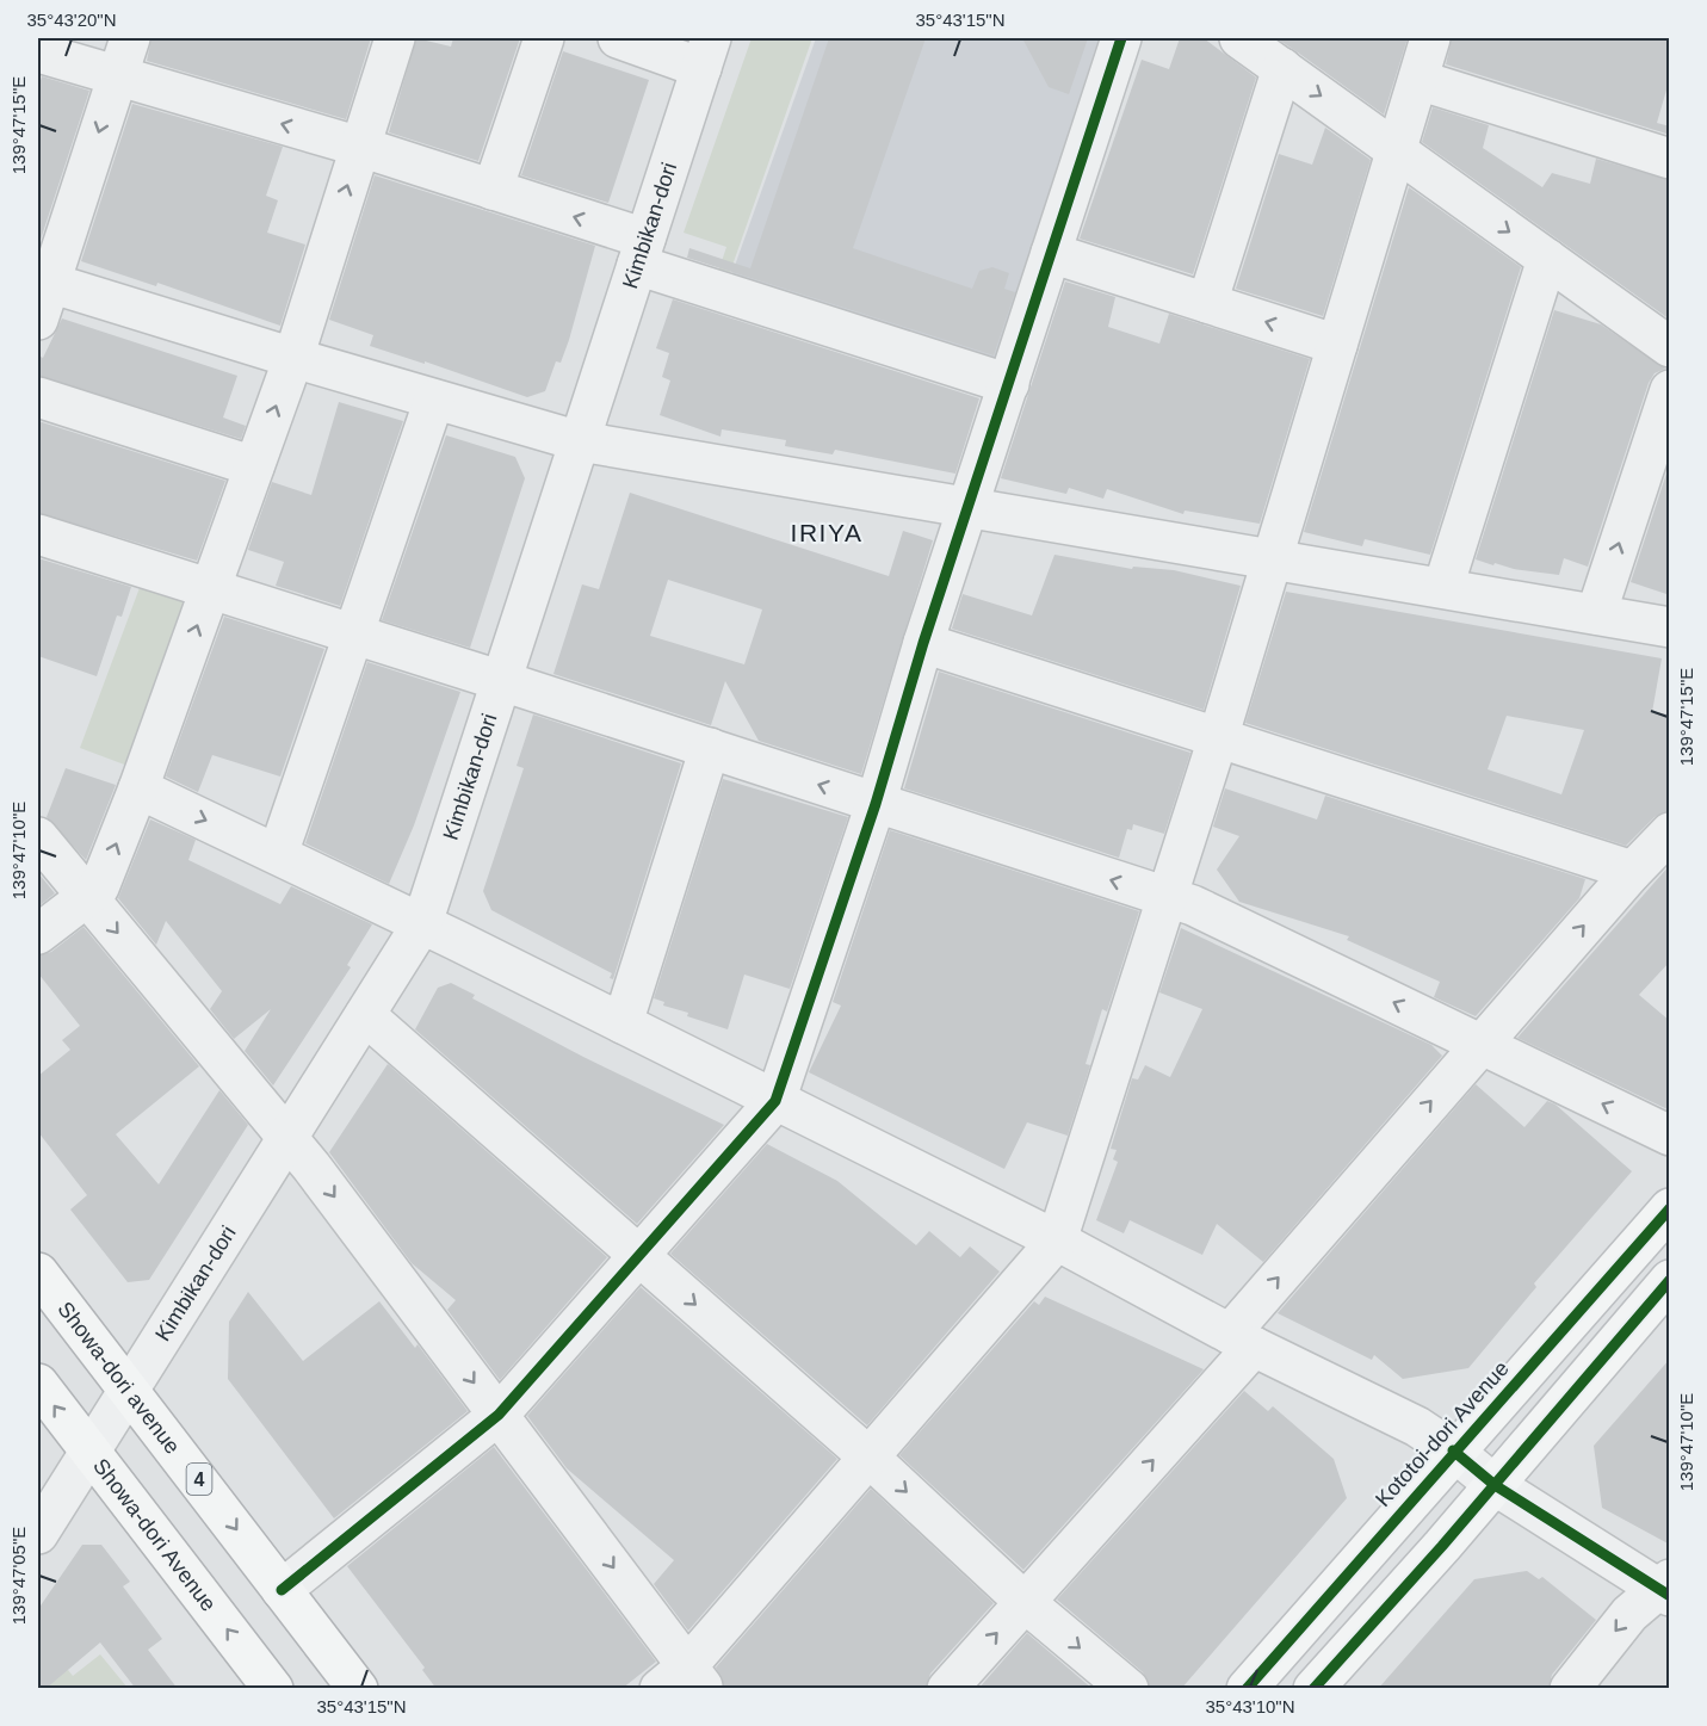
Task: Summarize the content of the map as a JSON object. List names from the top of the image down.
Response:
{
  "streets": {
    "main road": [
      "Showa-dori avenue",
      "Kototoi-dori Avenue",
      "4",
      "Showa-dori Avenue"
    ],
    "street": ["Kimbikan-dori"]
  },
  "crossings": [
    ["Kimbikan-dori", "Showa-dori avenue"],
    ["Kimbikan-dori", "Showa-dori Avenue"]
  ],
  "one_way": ["Showa-dori avenue", "Showa-dori Avenue"],
  "districts": ["IRIYA"],
  "coordinates": [
    "35°43'20\"N",
    "35°43'15\"N",
    "139°47'15\"E",
    "139°47'10\"E",
    "139°47'05\"E",
    "35°43'10\"N"
  ]
}
